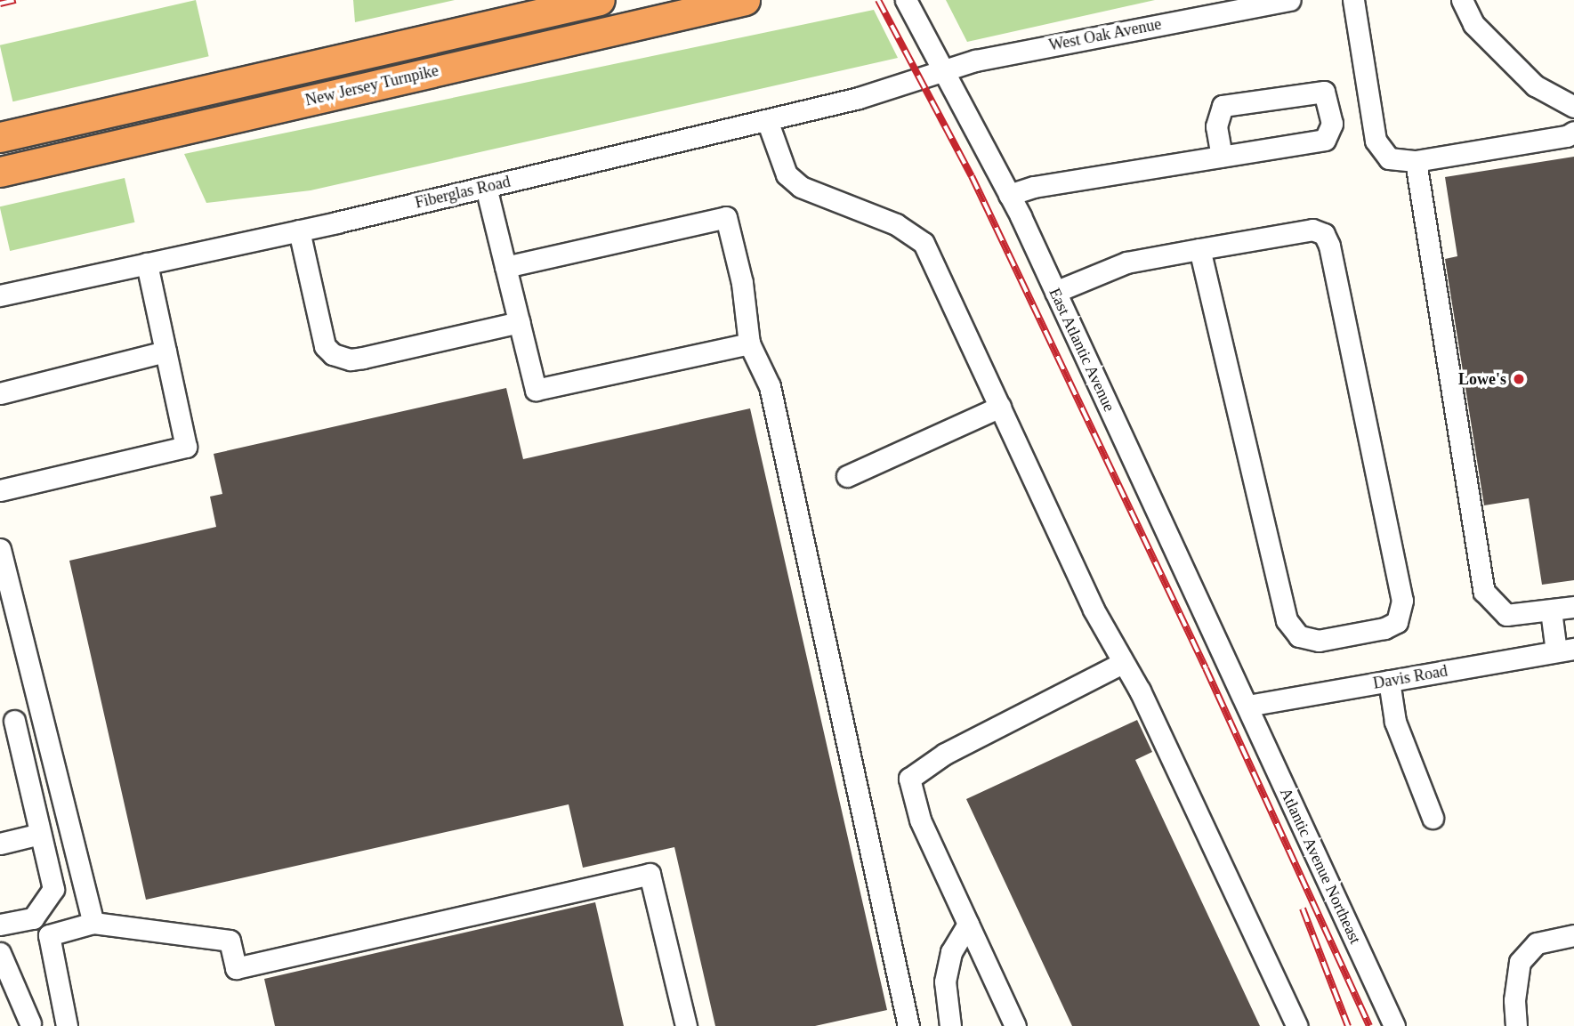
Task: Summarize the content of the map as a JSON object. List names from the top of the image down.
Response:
{
  "streets": {
    "highway": ["New Jersey Turnpike"],
    "street": [
      "West Oak Avenue",
      "Fiberglas Road",
      "East Atlantic Avenue",
      "Davis Road",
      "Atlantic Avenue Northeast"
    ]
  },
  "crossings": [
    ["West Oak Avenue", "Fiberglas Road"],
    ["West Oak Avenue", "East Atlantic Avenue"],
    ["East Atlantic Avenue", "Davis Road"],
    ["East Atlantic Avenue", "Atlantic Avenue Northeast"],
    ["Davis Road", "Atlantic Avenue Northeast"]
  ],
  "places": ["Lowe's"]
}
